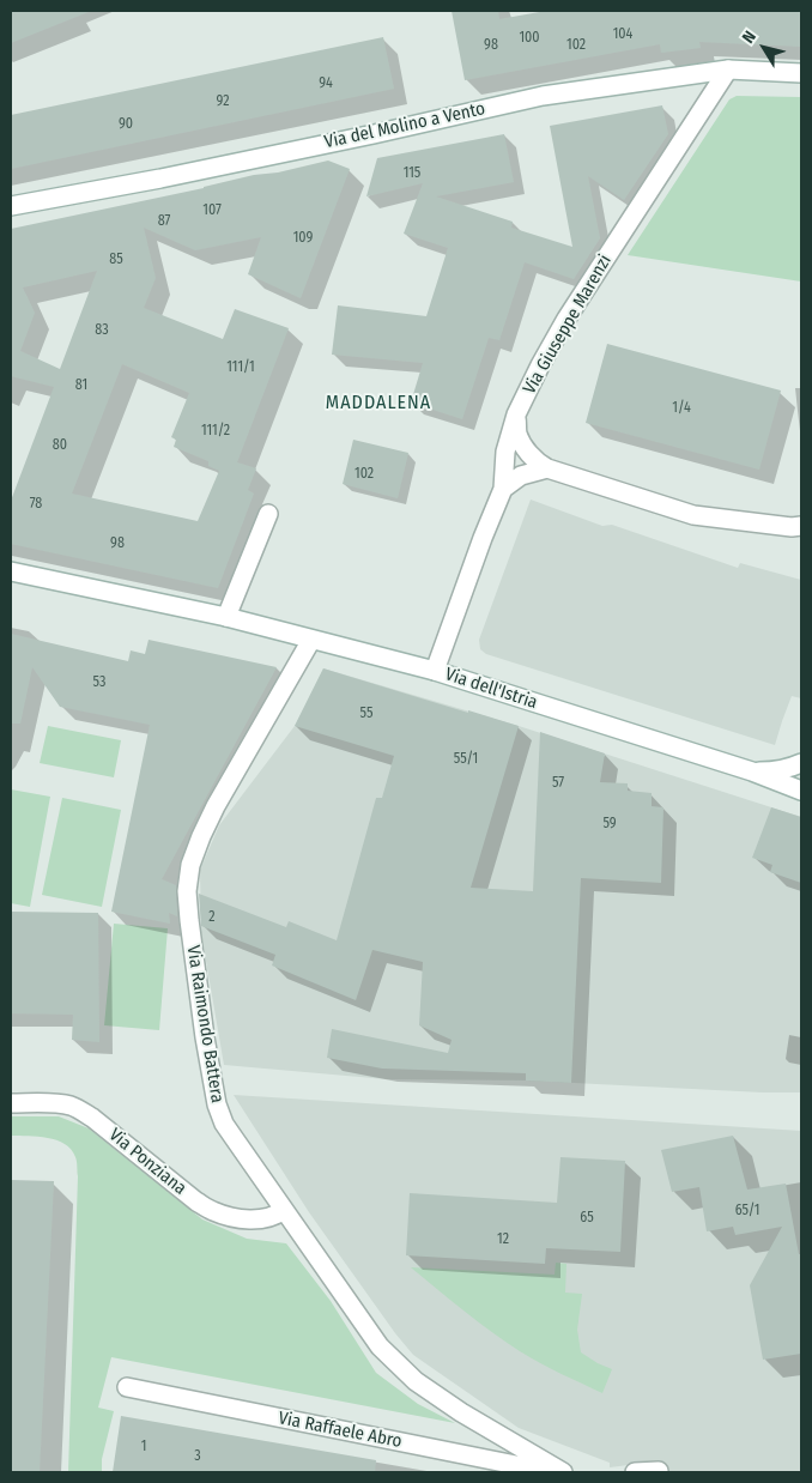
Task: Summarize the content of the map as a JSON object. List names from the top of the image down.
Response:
{
  "streets": {
    "street": [
      "Via del Molino a Vento",
      "Via Giuseppe Marenzi",
      "Via dell'Istria",
      "Via Raimondo Battera",
      "Via Ponziana",
      "Via Raffaele Abro"
    ]
  },
  "crossings": [
    ["Via del Molino a Vento", "Via Giuseppe Marenzi"],
    ["Via Giuseppe Marenzi", "Via dell'Istria"],
    ["Via dell'Istria", "Via Raimondo Battera"],
    ["Via Raimondo Battera", "Via Ponziana"]
  ],
  "districts": ["MADDALENA"],
  "house_numbers": [
    "104",
    "100",
    "98",
    "102",
    "94",
    "92",
    "90",
    "115",
    "107",
    "87",
    "109",
    "85",
    "83",
    "111/1",
    "81",
    "1/4",
    "111/2",
    "80",
    "102",
    "78",
    "98",
    "53",
    "55",
    "55/1",
    "57",
    "59",
    "2",
    "65/1",
    "65",
    "12",
    "1",
    "3"
  ],
  "north": "top left"
}
